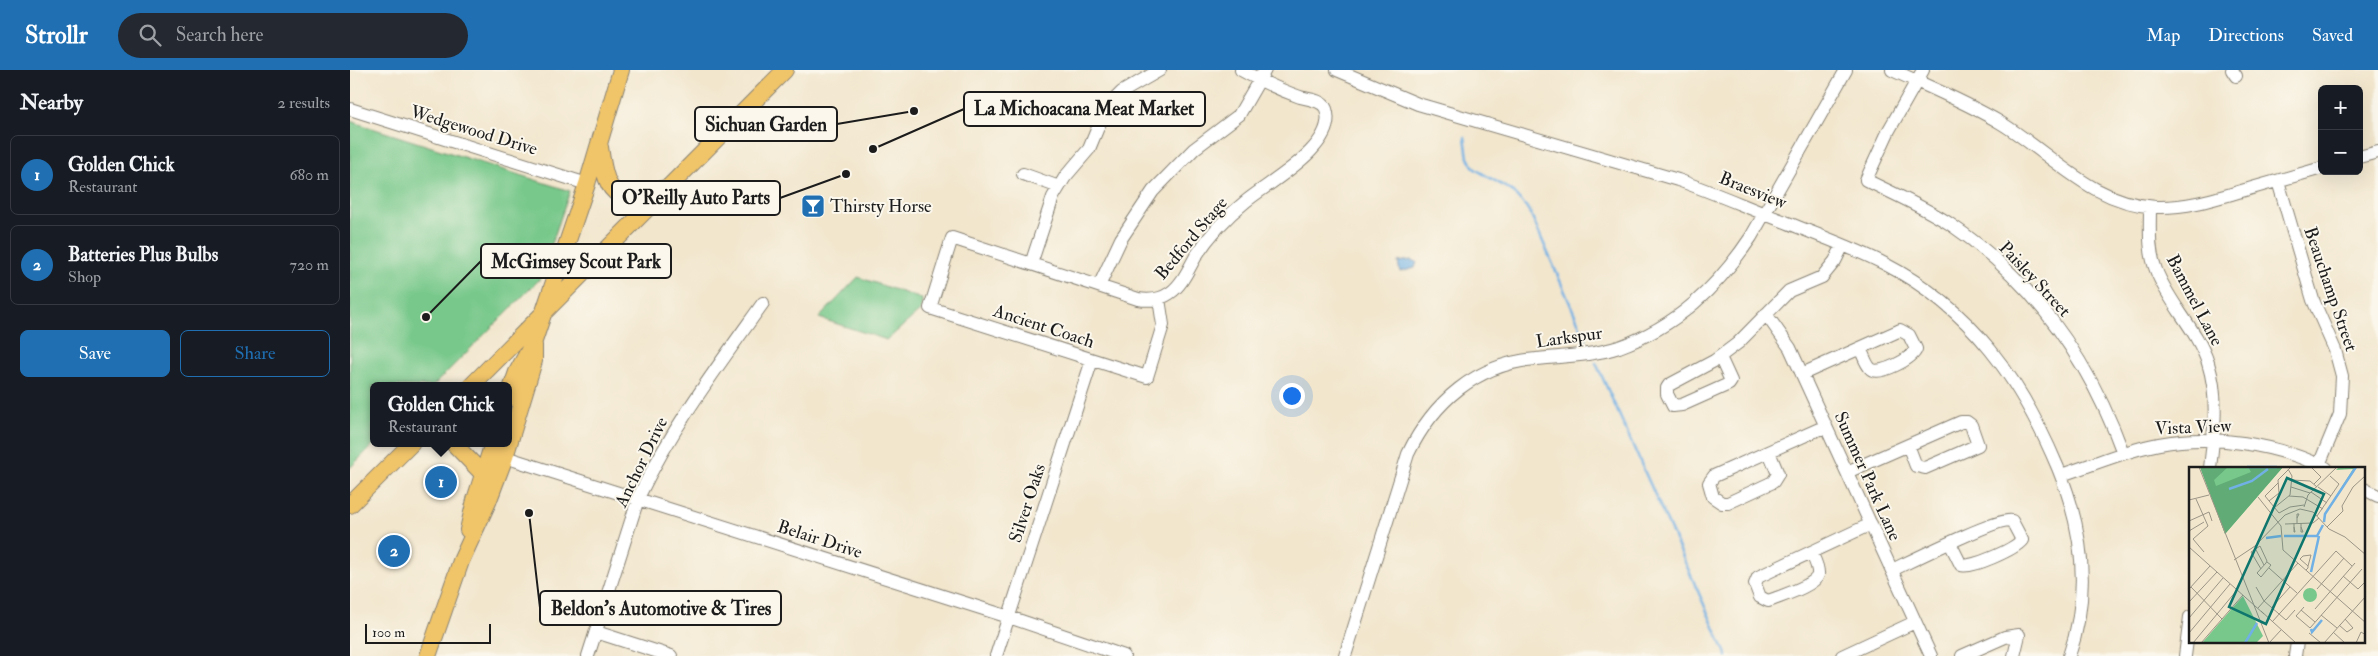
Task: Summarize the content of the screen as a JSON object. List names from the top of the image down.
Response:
{
  "streets": {
    "street": [
      "Wedgewood Drive",
      "Braesview",
      "Bedford Stage",
      "Paisley Street",
      "Beauchamp Street",
      "Bammel Lane",
      "Ancient Coach",
      "Larkspur",
      "Vista View",
      "Anchor Drive",
      "Summer Park Lane",
      "Silver Oaks",
      "Belair Drive"
    ]
  },
  "crossings": [
    ["Braesview", "Larkspur"],
    ["Braesview", "Vista View"],
    ["Bedford Stage", "Ancient Coach"],
    ["Paisley Street", "Vista View"],
    ["Beauchamp Street", "Vista View"],
    ["Bammel Lane", "Vista View"],
    ["Ancient Coach", "Silver Oaks"],
    ["Anchor Drive", "Belair Drive"],
    ["Silver Oaks", "Belair Drive"]
  ],
  "places": {
    "other": [
      "Sichuan Garden",
      "La Michoacana Meat Market",
      "O'Reilly Auto Parts",
      "McGimsey Scout Park",
      "Beldon's Automotive & Tires"
    ],
    "bar": ["Thirsty Horse"]
  },
  "scale_bar": "100 m",
  "page": {
    "header": "Strollr",
    "search": "Search here",
    "nav": ["Map", "Directions", "Saved"],
    "heading": ["Nearby", "2 results"],
    "map_buttons": ["+", "−"],
    "list": [
      {
        "mark": "1",
        "name": "Golden Chick",
        "note": "Restaurant",
        "value": "680 m"
      },
      {
        "mark": "2",
        "name": "Batteries Plus Bulbs",
        "note": "Shop",
        "value": "720 m"
      }
    ],
    "buttons": ["Save", "Share"],
    "popup": ["Golden Chick", "Restaurant"],
    "pins": ["1", "2"],
    "scale": "100 m"
  }
}
